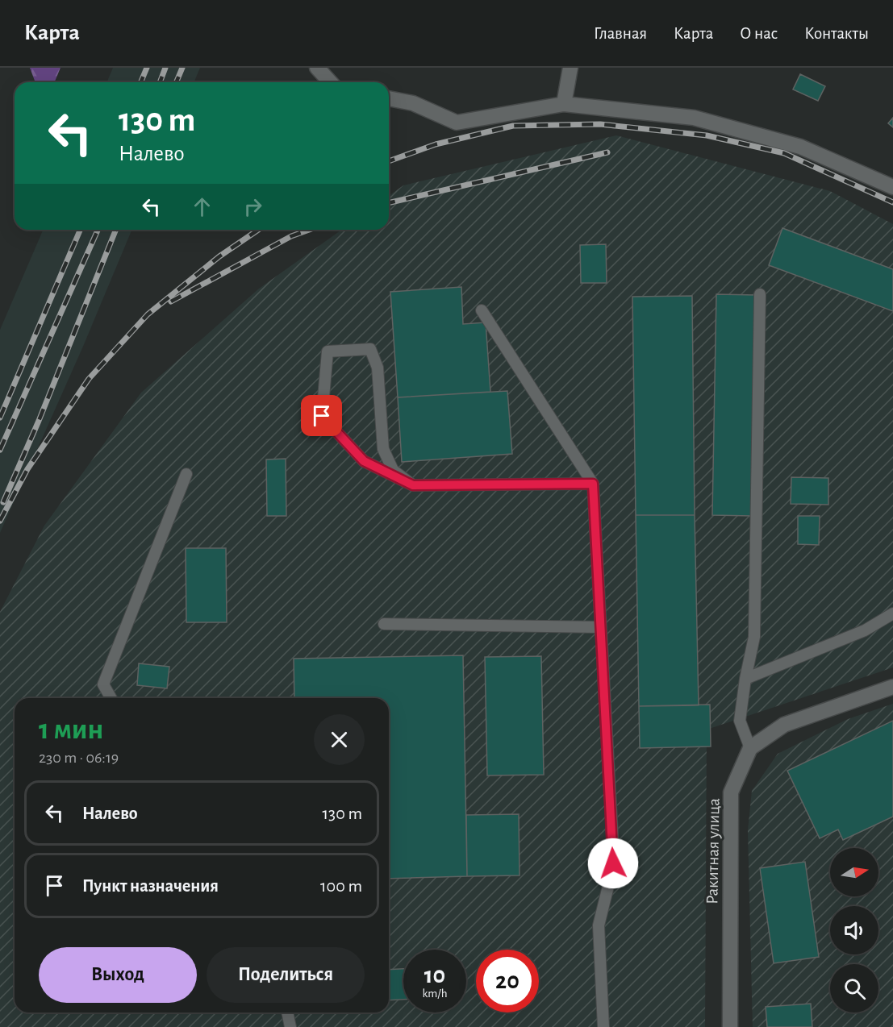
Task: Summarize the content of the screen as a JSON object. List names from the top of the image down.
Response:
{
  "streets": {
    "street": ["Ракитная улица"]
  },
  "north": "right",
  "page": {
    "header": "Карта",
    "nav": [
      "Главная",
      "Карта",
      "О нас",
      "Контакты"
    ],
    "turn": ["130 m", "Налево"],
    "heading": ["1 мин", "230 m · 06:19"],
    "list": [
      {
        "name": "Налево",
        "value": "130 m"
      },
      {
        "name": "Пункт назначения",
        "value": "100 m"
      }
    ],
    "buttons": ["Выход", "Поделиться"],
    "speed": "10 km/h",
    "limit": "20"
  }
}
